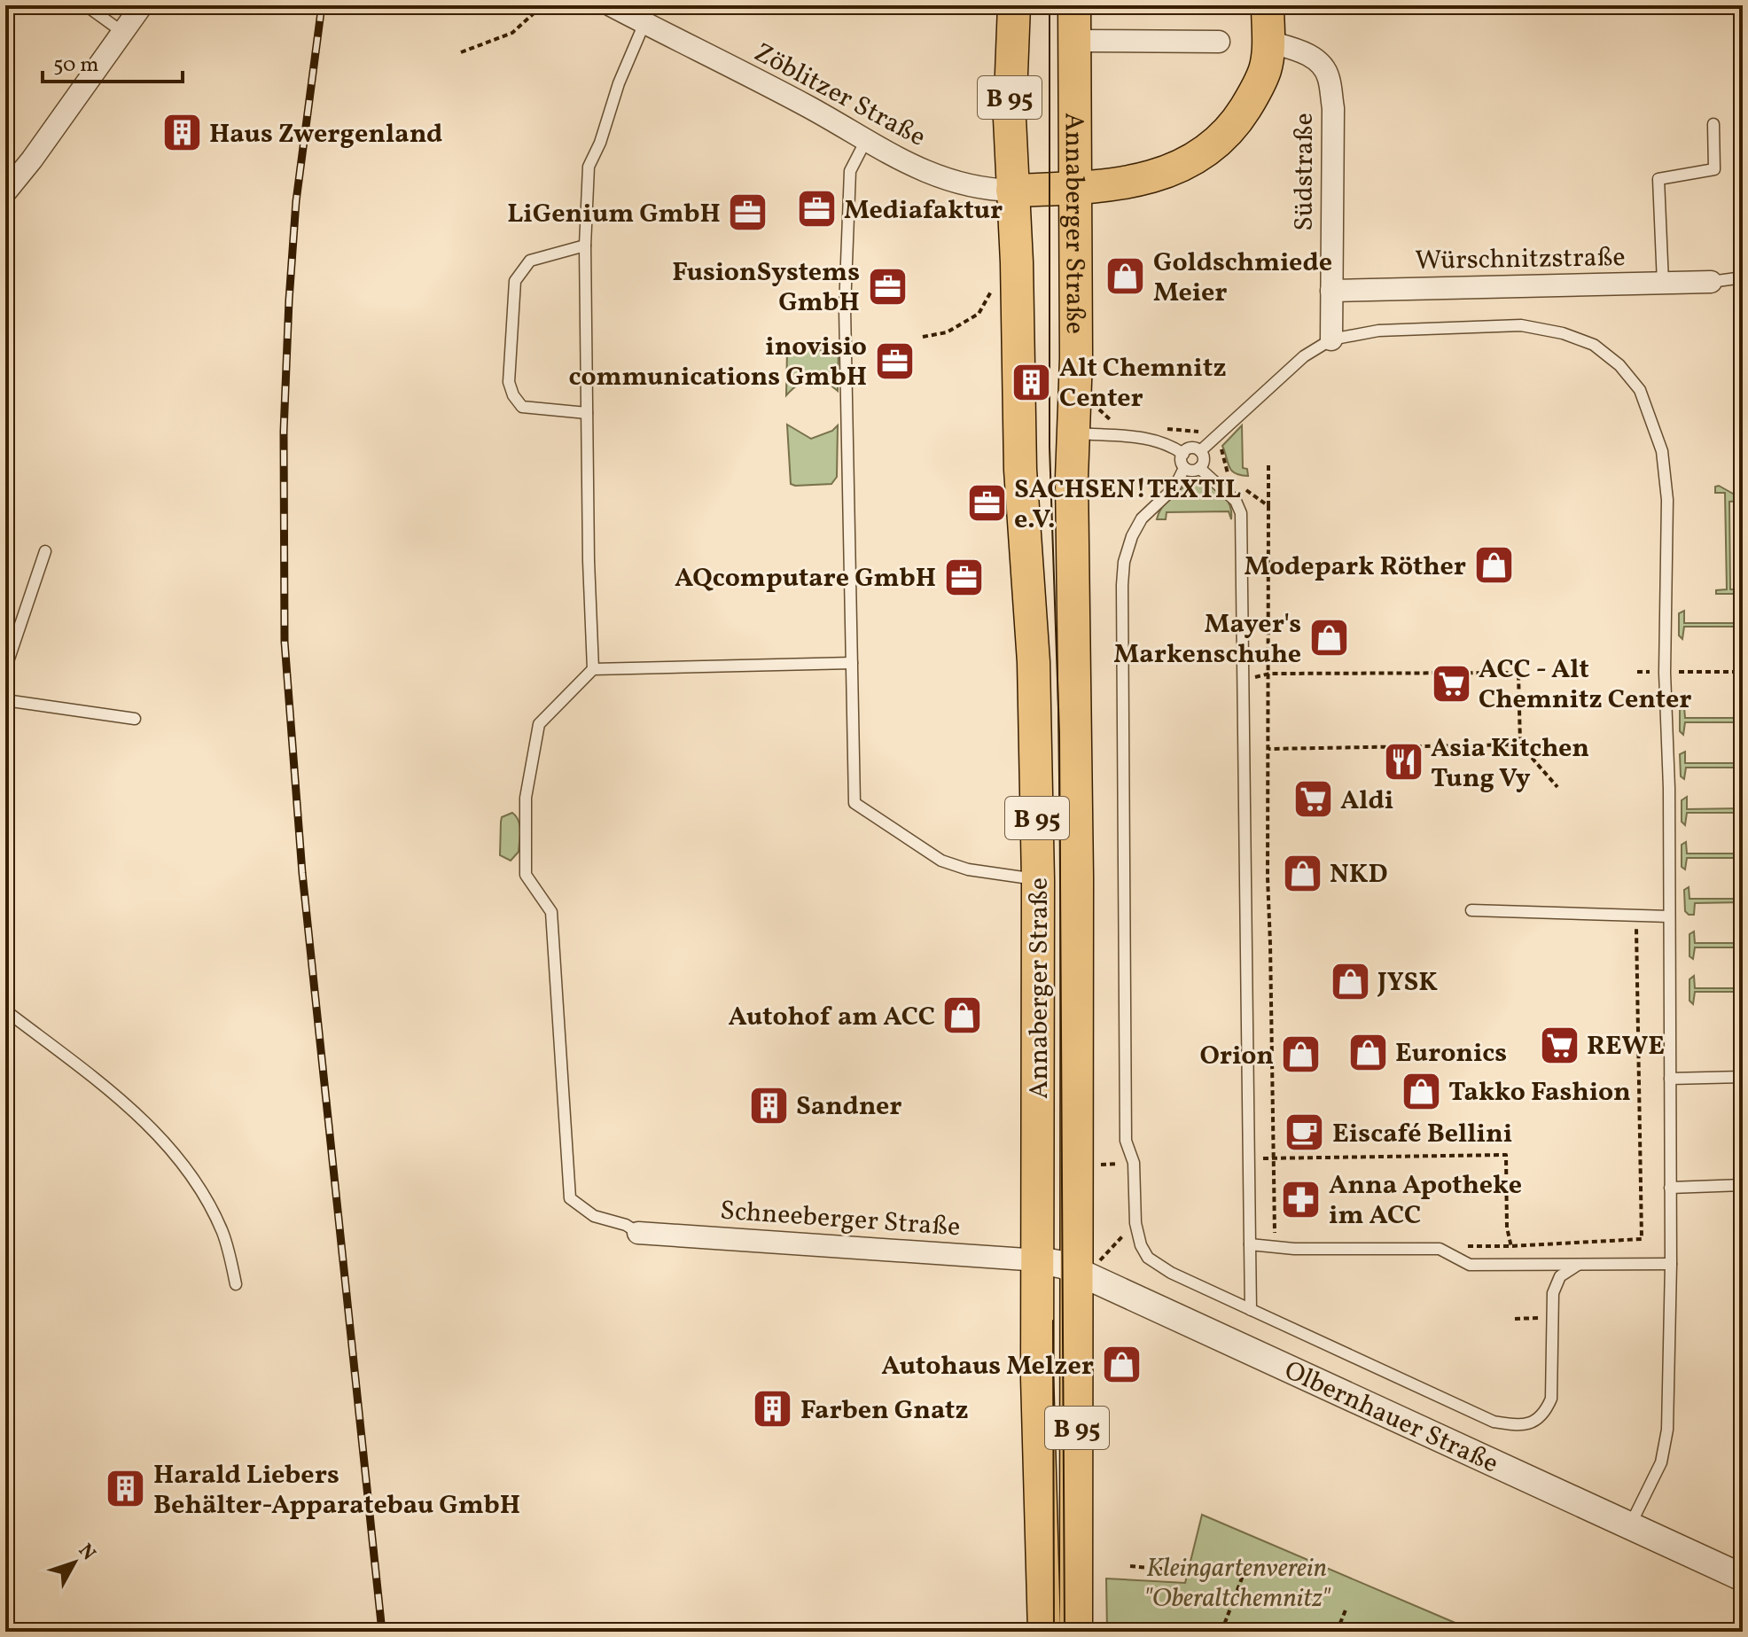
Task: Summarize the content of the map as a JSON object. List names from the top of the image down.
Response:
{
  "streets": {
    "main road": ["B 95", "Annaberger Straße"],
    "street": [
      "Zöblitzer Straße",
      "Südstraße",
      "Würschnitzstraße",
      "Schneeberger Straße",
      "Olbernhauer Straße"
    ]
  },
  "crossings": [
    ["Zöblitzer Straße", "Annaberger Straße"],
    ["Südstraße", "Würschnitzstraße"],
    ["Annaberger Straße", "Schneeberger Straße"],
    ["Annaberger Straße", "Olbernhauer Straße"],
    ["Schneeberger Straße", "Olbernhauer Straße"]
  ],
  "parks": ["Kleingartenverein \"Oberaltchemnitz\""],
  "places": {
    "building": [
      "Haus Zwergenland",
      "Alt Chemnitz Center",
      "Sandner",
      "Farben Gnatz",
      "Harald Liebers Behälter-Apparatebau GmbH"
    ],
    "office": [
      "Mediafaktur",
      "LiGenium GmbH",
      "FusionSystems GmbH",
      "inovisio communications GmbH",
      "SACHSEN!TEXTIL e.V.",
      "AQcomputare GmbH"
    ],
    "shop": [
      "Goldschmiede Meier",
      "Modepark Röther",
      "Mayer's Markenschuhe",
      "NKD",
      "JYSK",
      "Autohof am ACC",
      "Euronics",
      "Orion",
      "Takko Fashion",
      "Autohaus Melzer"
    ],
    "supermarket": ["ACC - Alt Chemnitz Center", "Aldi", "REWE"],
    "restaurant": ["Asia Kitchen Tung Vy"],
    "cafe": ["Eiscafé Bellini"],
    "pharmacy": ["Anna Apotheke im ACC"]
  },
  "scale_bar": "50 m",
  "north": "top right"
}
